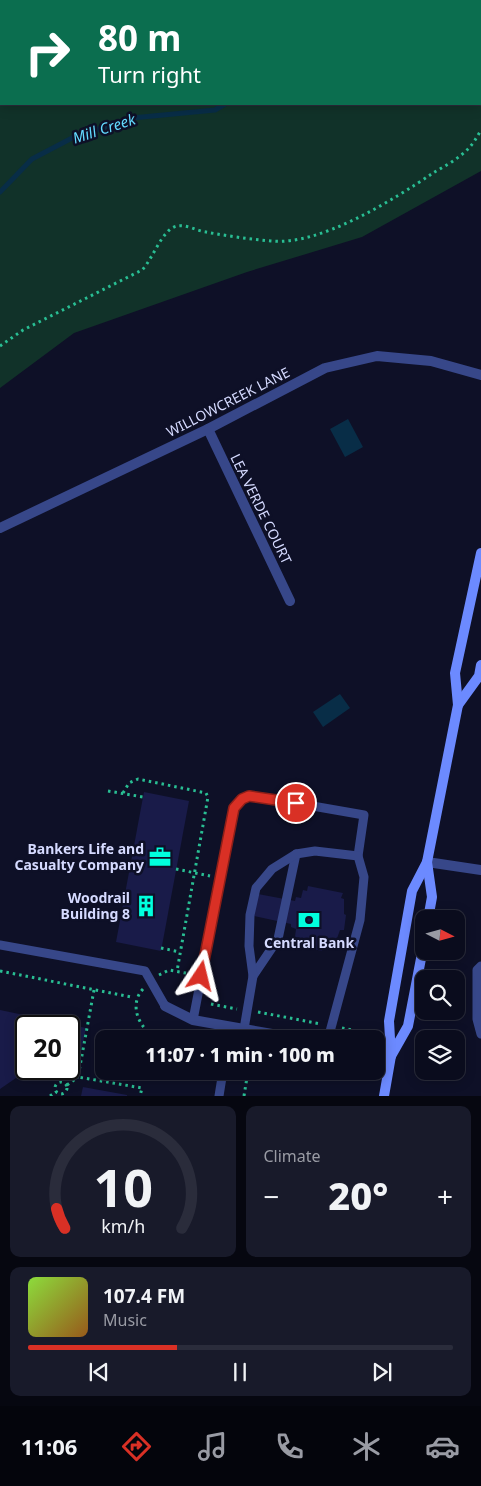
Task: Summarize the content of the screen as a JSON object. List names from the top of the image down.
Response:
{
  "streets": {
    "street": ["WILLOWCREEK LANE", "LEA VERDE COURT"]
  },
  "crossings": [
    ["WILLOWCREEK LANE", "LEA VERDE COURT"]
  ],
  "water": ["Mill Creek"],
  "places": {
    "office": ["Bankers Life and Casualty Company"],
    "building": ["Woodrail Building 8"],
    "bank": ["Central Bank"]
  },
  "north": "right",
  "page": {
    "turn": ["80 m", "Turn right"],
    "limit": "20",
    "trip": "11:07 · 1 min · 100 m",
    "tile": "Climate",
    "heat": ["−", "20°", "+"],
    "song": ["107.4 FM", "Music"],
    "tabs": "11:06",
    "gauge": ["10", "km/h"]
  }
}
